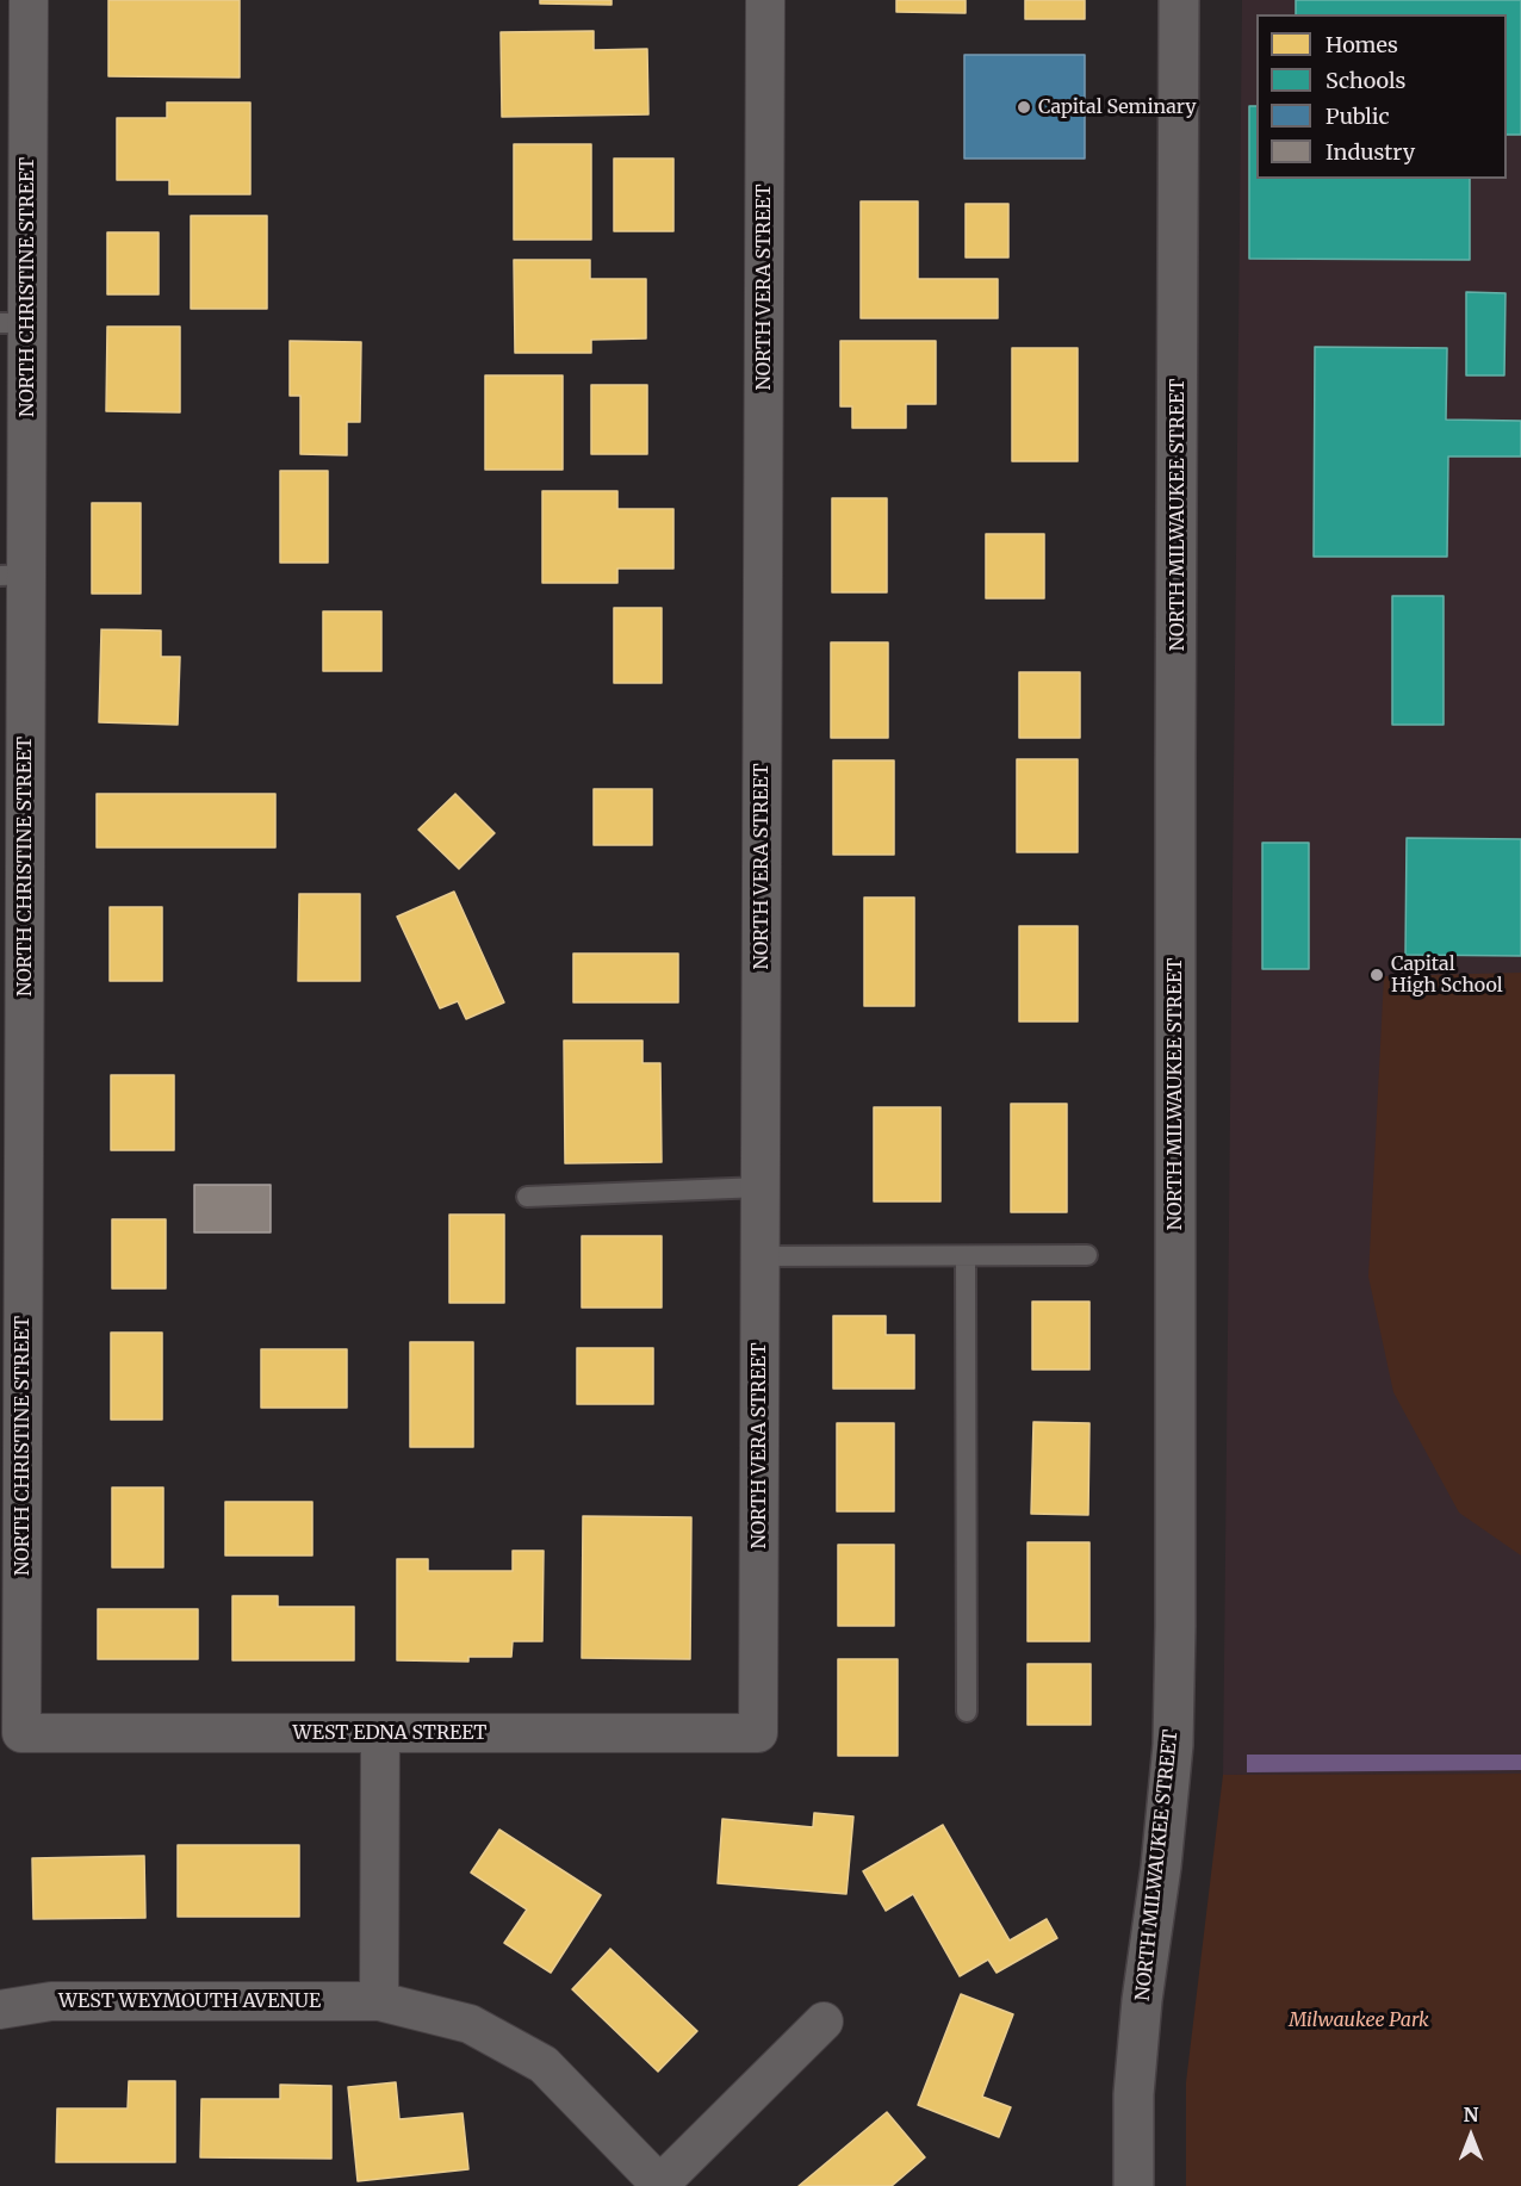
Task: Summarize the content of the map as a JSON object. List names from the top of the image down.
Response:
{
  "streets": {
    "street": [
      "NORTH CHRISTINE STREET",
      "NORTH VERA STREET",
      "NORTH MILWAUKEE STREET",
      "WEST EDNA STREET",
      "WEST WEYMOUTH AVENUE"
    ]
  },
  "crossings": [
    ["NORTH CHRISTINE STREET", "WEST EDNA STREET"],
    ["NORTH VERA STREET", "WEST EDNA STREET"]
  ],
  "parks": ["Milwaukee Park"],
  "places": ["Capital Seminary", "Capital High School"],
  "legend": [
    "Homes",
    "Schools",
    "Public",
    "Industry"
  ],
  "north": "top"
}
